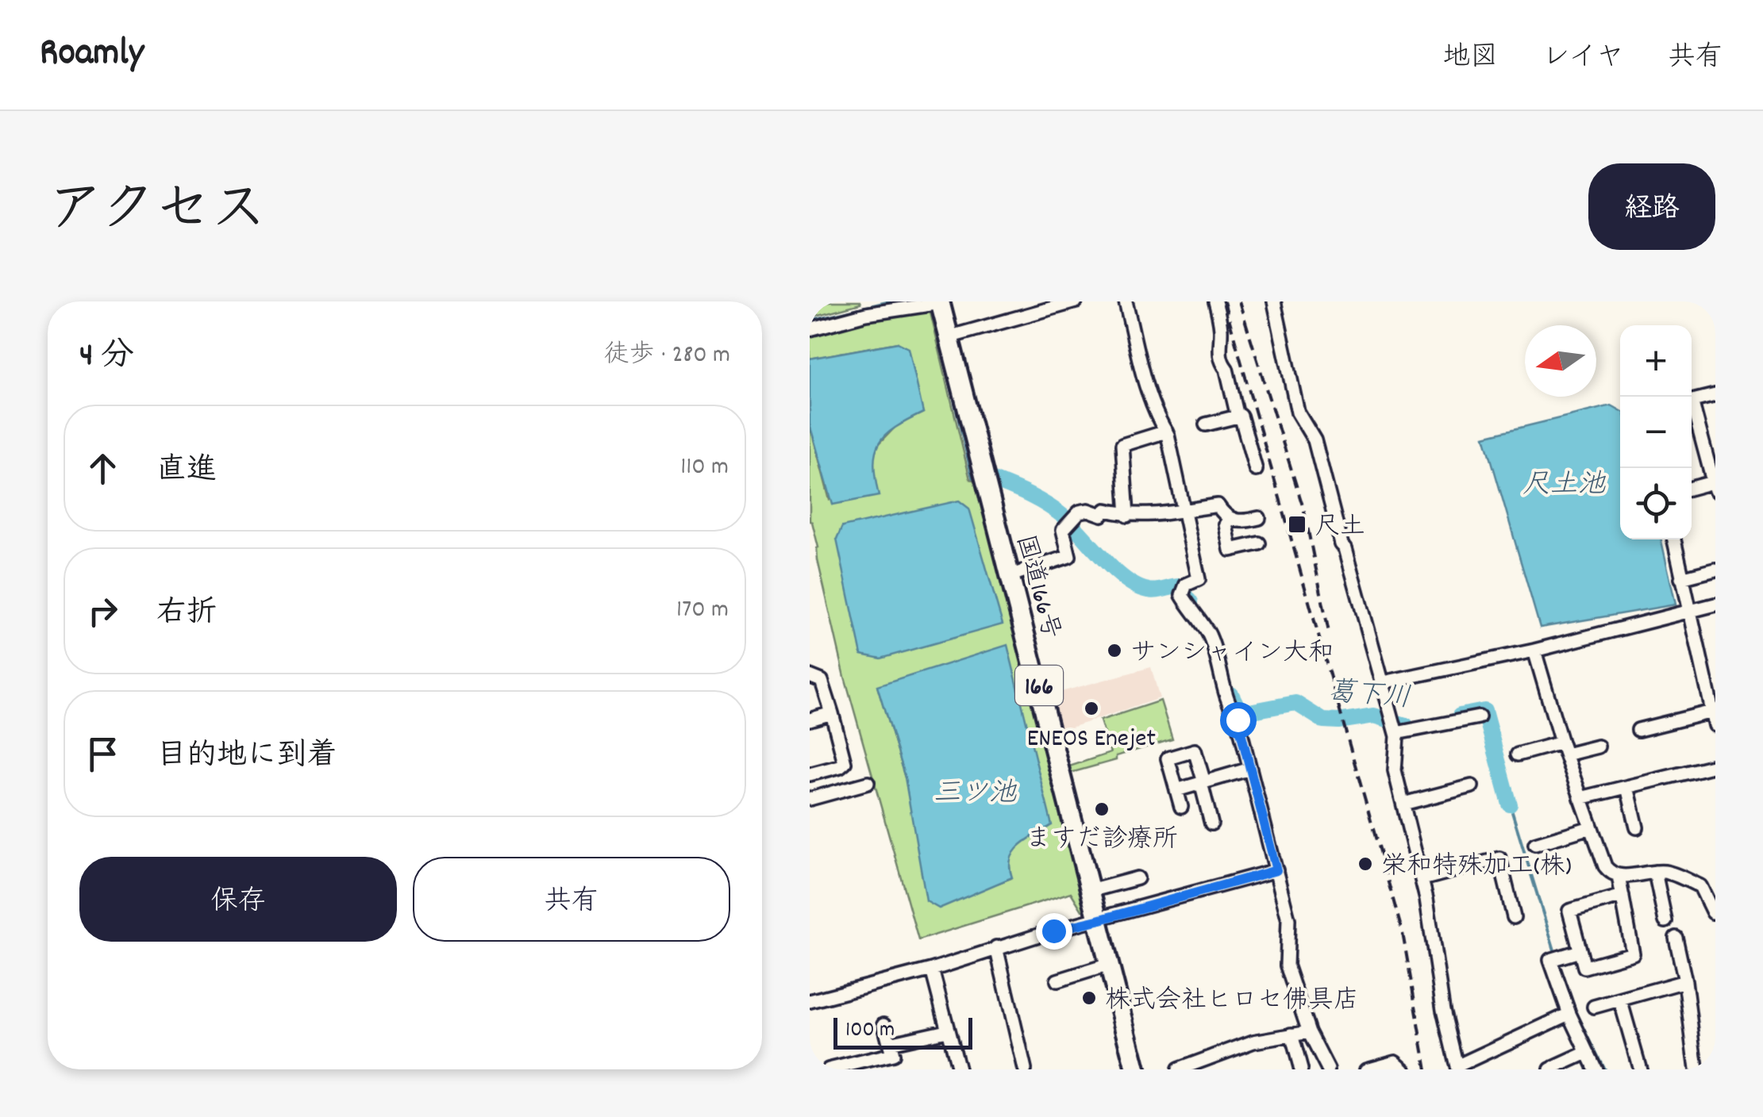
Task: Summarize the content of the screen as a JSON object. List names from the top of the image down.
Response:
{
  "streets": {
    "highway": ["国道166号", "166"]
  },
  "water": ["尺土池", "葛下川", "三ツ池"],
  "places": {
    "transit": ["尺土"],
    "other": [
      "サンシャイン大和",
      "ENEOS Enejet",
      "ますだ診療所",
      "栄和特殊加工(株)",
      "株式会社ヒロセ佛具店"
    ]
  },
  "scale_bar": "100 m",
  "north": "left",
  "page": {
    "header": "Roamly",
    "nav": ["地図", "レイヤ", "共有"],
    "title": "アクセス",
    "buttons": [
      "経路",
      ["保存", "共有"]
    ],
    "heading": ["4 分", "徒歩 · 280 m"],
    "map_buttons": ["+", "−"],
    "list": [
      ["直進", "110 m"],
      ["右折", "170 m"],
      "目的地に到着"
    ],
    "scale": "100 m"
  }
}
